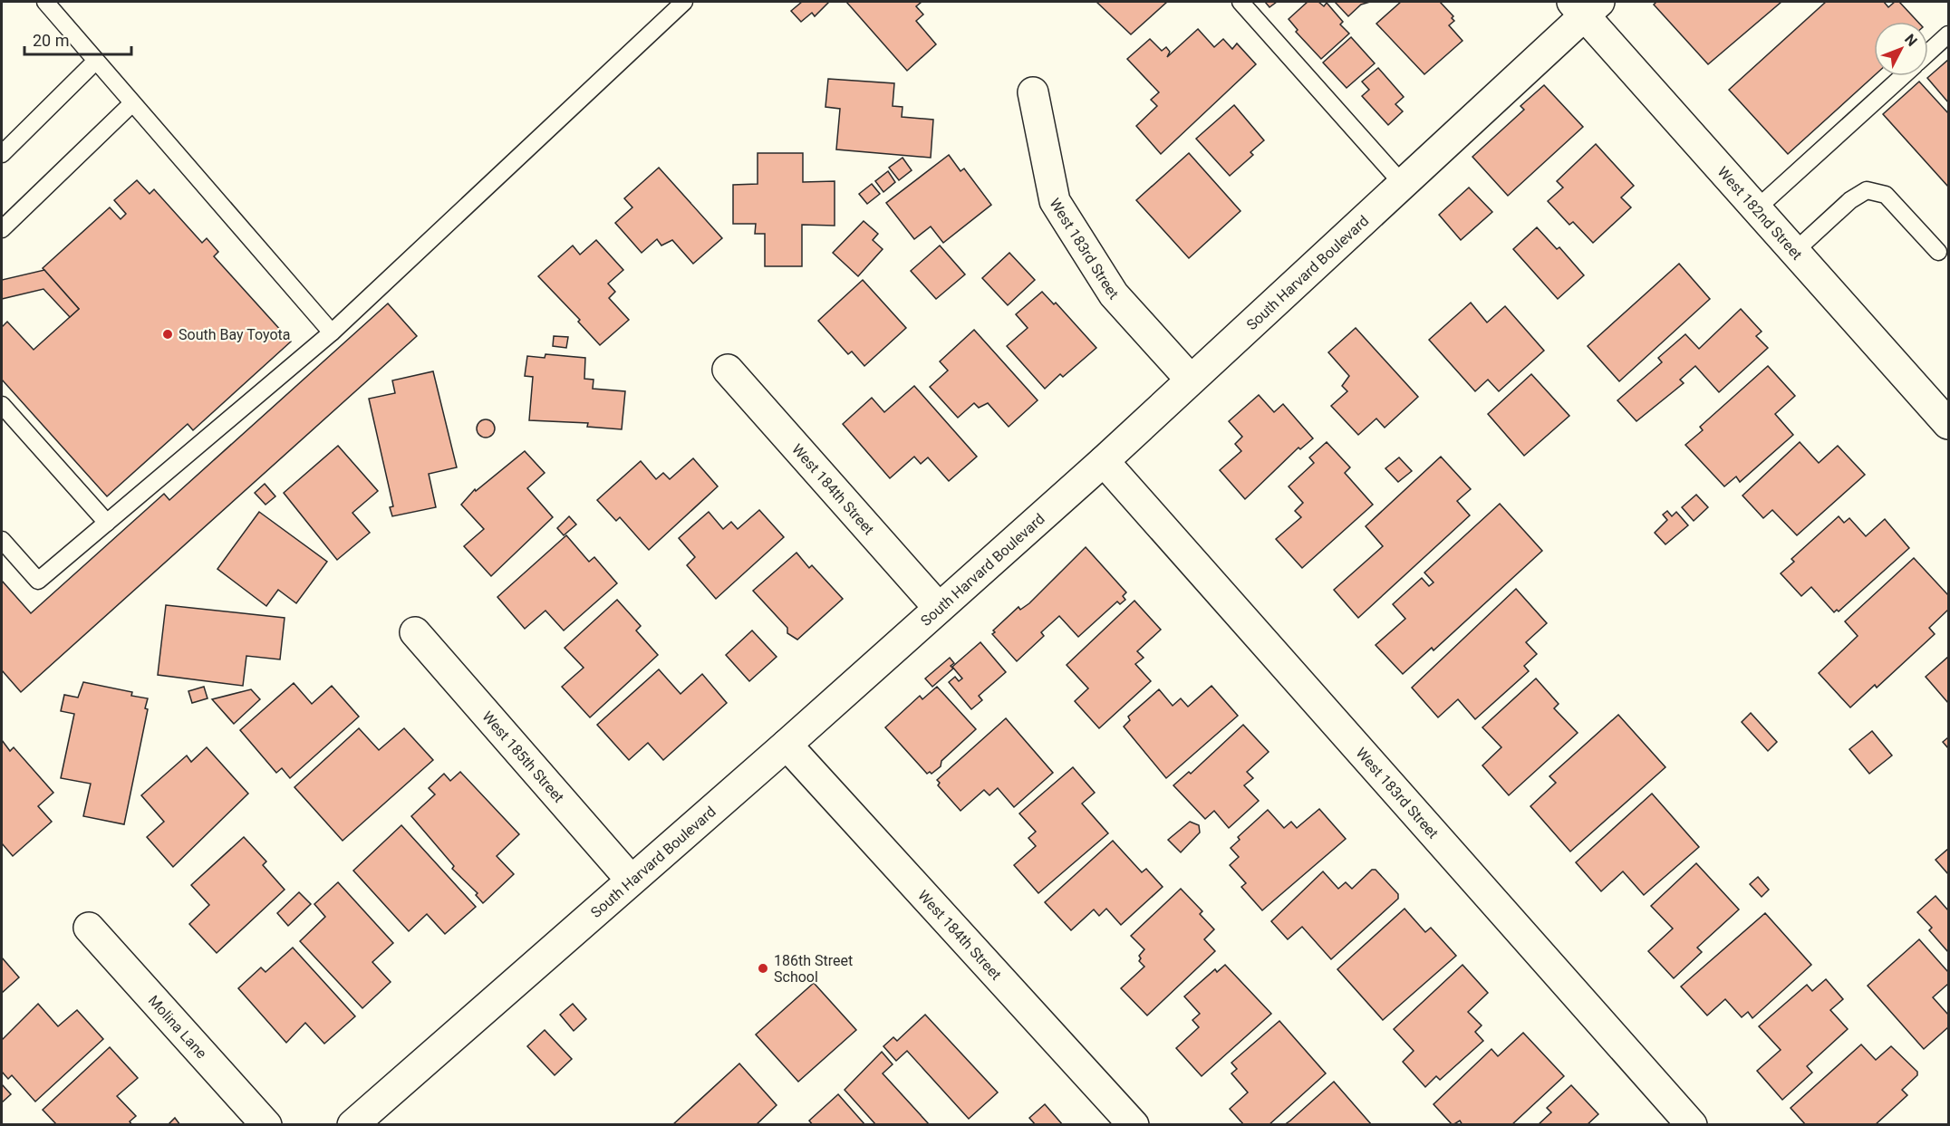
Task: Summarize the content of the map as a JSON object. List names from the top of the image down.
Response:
{
  "streets": {
    "street": [
      "West 182nd Street",
      "West 183rd Street",
      "South Harvard Boulevard",
      "West 184th Street",
      "West 185th Street",
      "Molina Lane"
    ]
  },
  "crossings": [
    ["West 182nd Street", "South Harvard Boulevard"],
    ["West 183rd Street", "South Harvard Boulevard"],
    ["South Harvard Boulevard", "West 184th Street"],
    ["South Harvard Boulevard", "West 185th Street"]
  ],
  "places": ["South Bay Toyota", "186th Street School"],
  "scale_bar": "20 m",
  "north": "top right"
}
